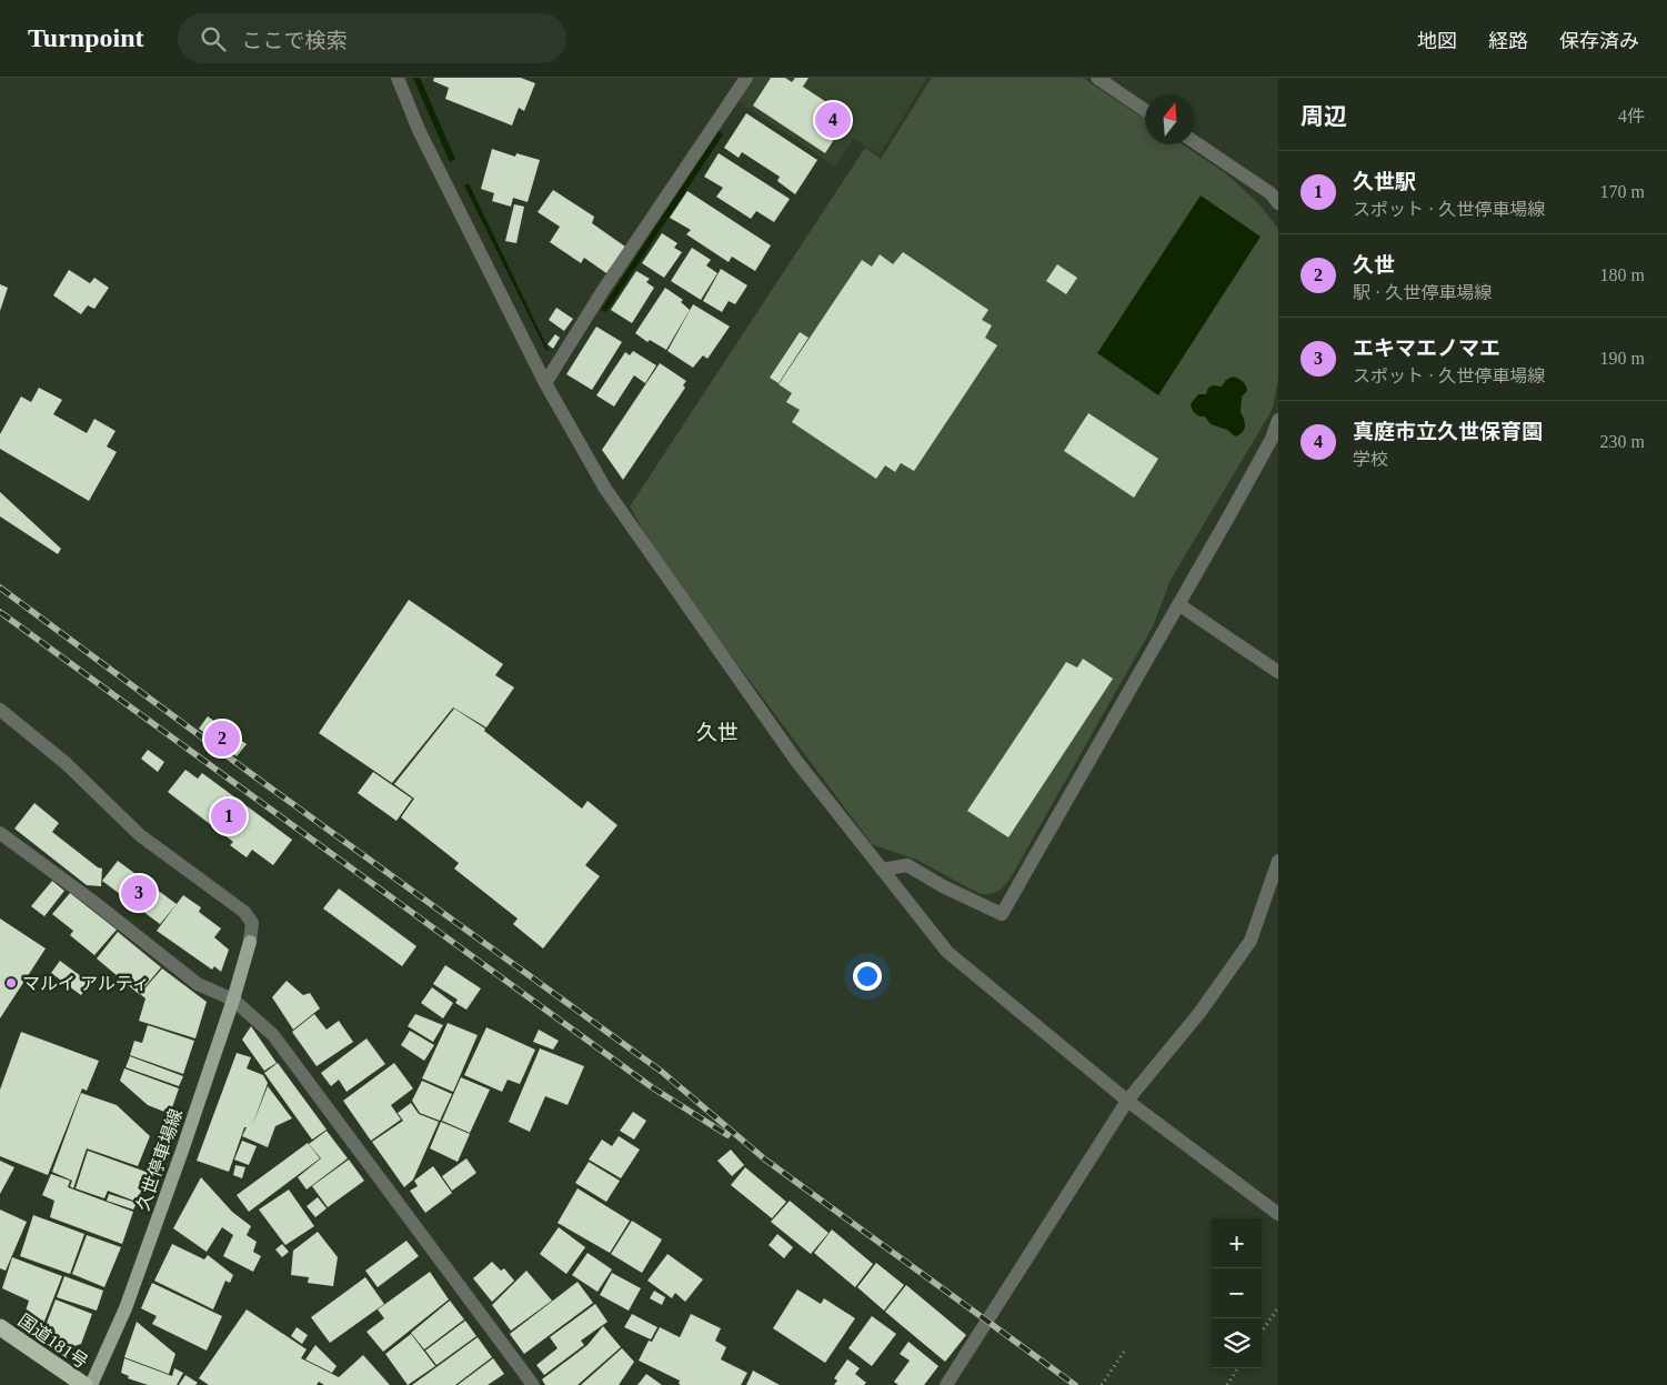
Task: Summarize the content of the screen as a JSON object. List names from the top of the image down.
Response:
{
  "streets": {
    "highway": ["国道181号"],
    "main road": ["久世停車場線"]
  },
  "districts": ["久世"],
  "places": ["マルイ アルティ"],
  "north": "top",
  "page": {
    "header": "Turnpoint",
    "search": "ここで検索",
    "nav": ["地図", "経路", "保存済み"],
    "heading": ["周辺", "4件"],
    "pins": [
      "4",
      "2",
      "1",
      "3"
    ],
    "list": [
      {
        "mark": "1",
        "name": "久世駅",
        "note": "スポット · 久世停車場線",
        "value": "170 m"
      },
      {
        "mark": "2",
        "name": "久世",
        "note": "駅 · 久世停車場線",
        "value": "180 m"
      },
      {
        "mark": "3",
        "name": "エキマエノマエ",
        "note": "スポット · 久世停車場線",
        "value": "190 m"
      },
      {
        "mark": "4",
        "name": "真庭市立久世保育園",
        "note": "学校",
        "value": "230 m"
      }
    ],
    "map_buttons": ["+", "−"]
  }
}
